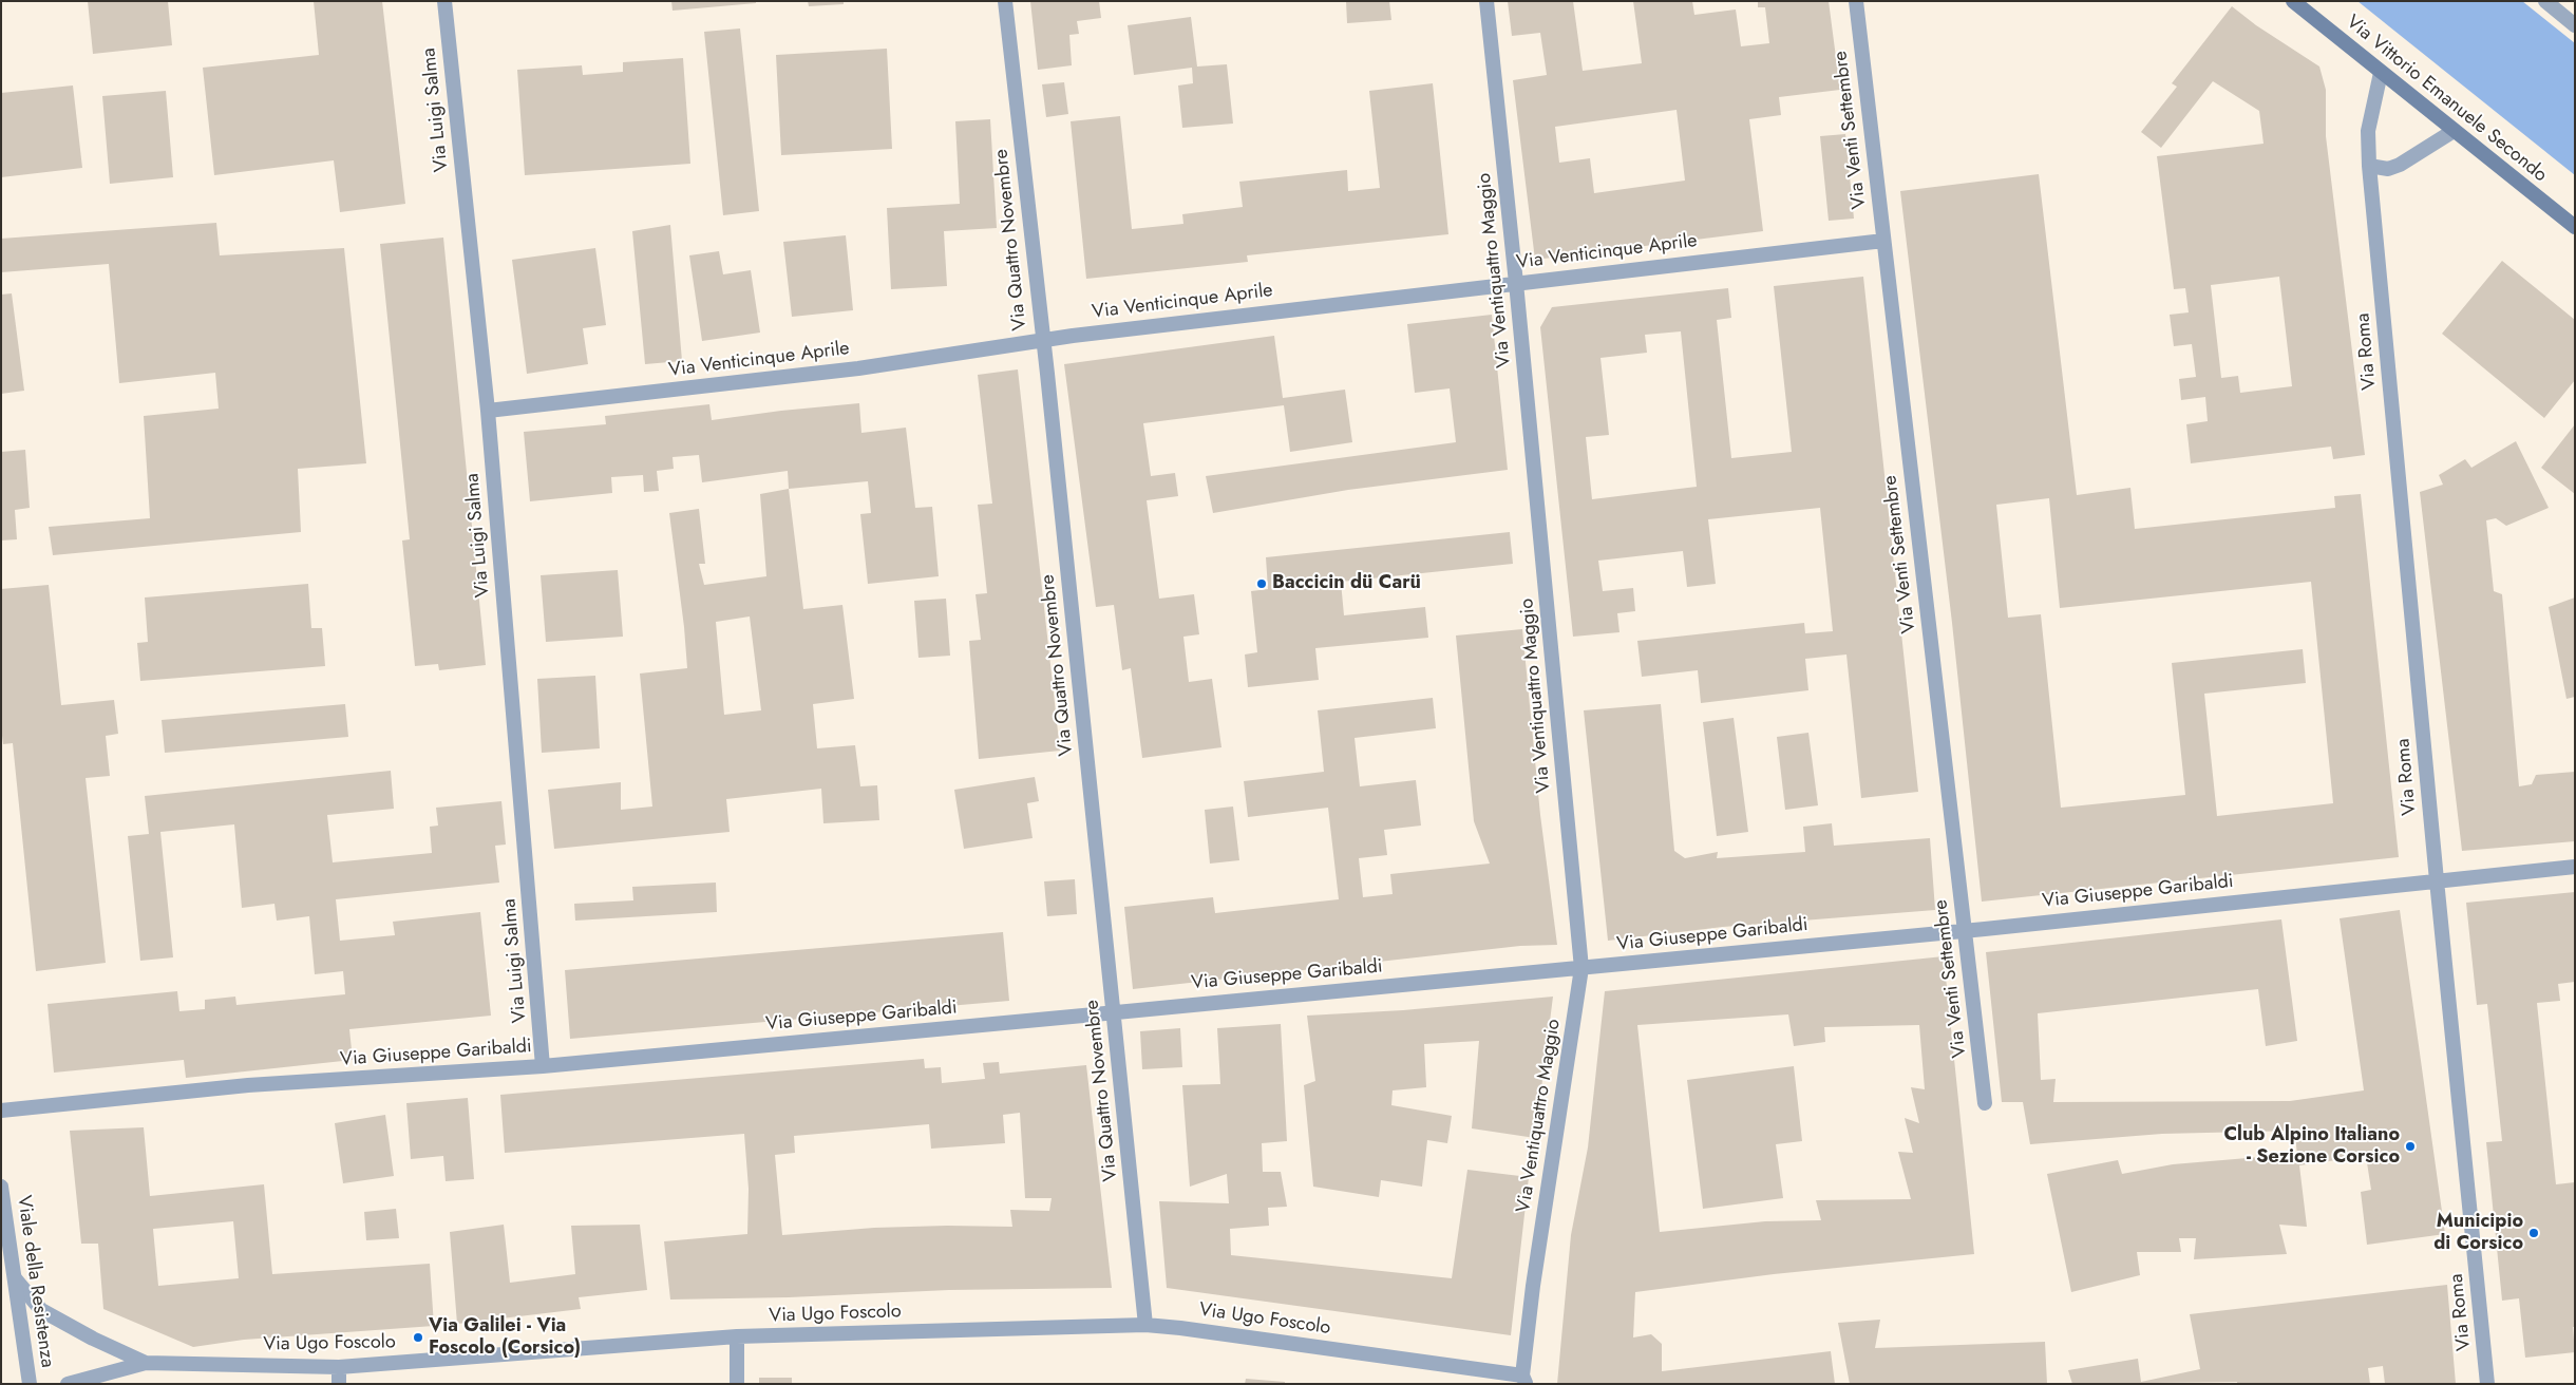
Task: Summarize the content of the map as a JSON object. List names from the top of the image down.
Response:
{
  "streets": {
    "main road": ["Via Vittorio Emanuele Secondo"],
    "street": [
      "Via Luigi Salma",
      "Via Venti Settembre",
      "Via Quattro Novembre",
      "Via Venticinque Aprile",
      "Via Ventiquattro Maggio",
      "Via Roma",
      "Via Giuseppe Garibaldi",
      "Viale della Resistenza",
      "Via Ugo Foscolo"
    ]
  },
  "crossings": [
    ["Via Vittorio Emanuele Secondo", "Via Roma"],
    ["Via Luigi Salma", "Via Venticinque Aprile"],
    ["Via Luigi Salma", "Via Giuseppe Garibaldi"],
    ["Via Venti Settembre", "Via Venticinque Aprile"],
    ["Via Venti Settembre", "Via Giuseppe Garibaldi"],
    ["Via Quattro Novembre", "Via Venticinque Aprile"],
    ["Via Quattro Novembre", "Via Giuseppe Garibaldi"],
    ["Via Quattro Novembre", "Via Ugo Foscolo"],
    ["Via Venticinque Aprile", "Via Ventiquattro Maggio"],
    ["Via Ventiquattro Maggio", "Via Giuseppe Garibaldi"],
    ["Via Ventiquattro Maggio", "Via Ugo Foscolo"],
    ["Via Roma", "Via Giuseppe Garibaldi"],
    ["Viale della Resistenza", "Via Ugo Foscolo"]
  ],
  "places": [
    "Baccicin dü Carü",
    "Club Alpino Italiano - Sezione Corsico",
    "Municipio di Corsico",
    "Via Galilei - Via Foscolo (Corsico)"
  ]
}
